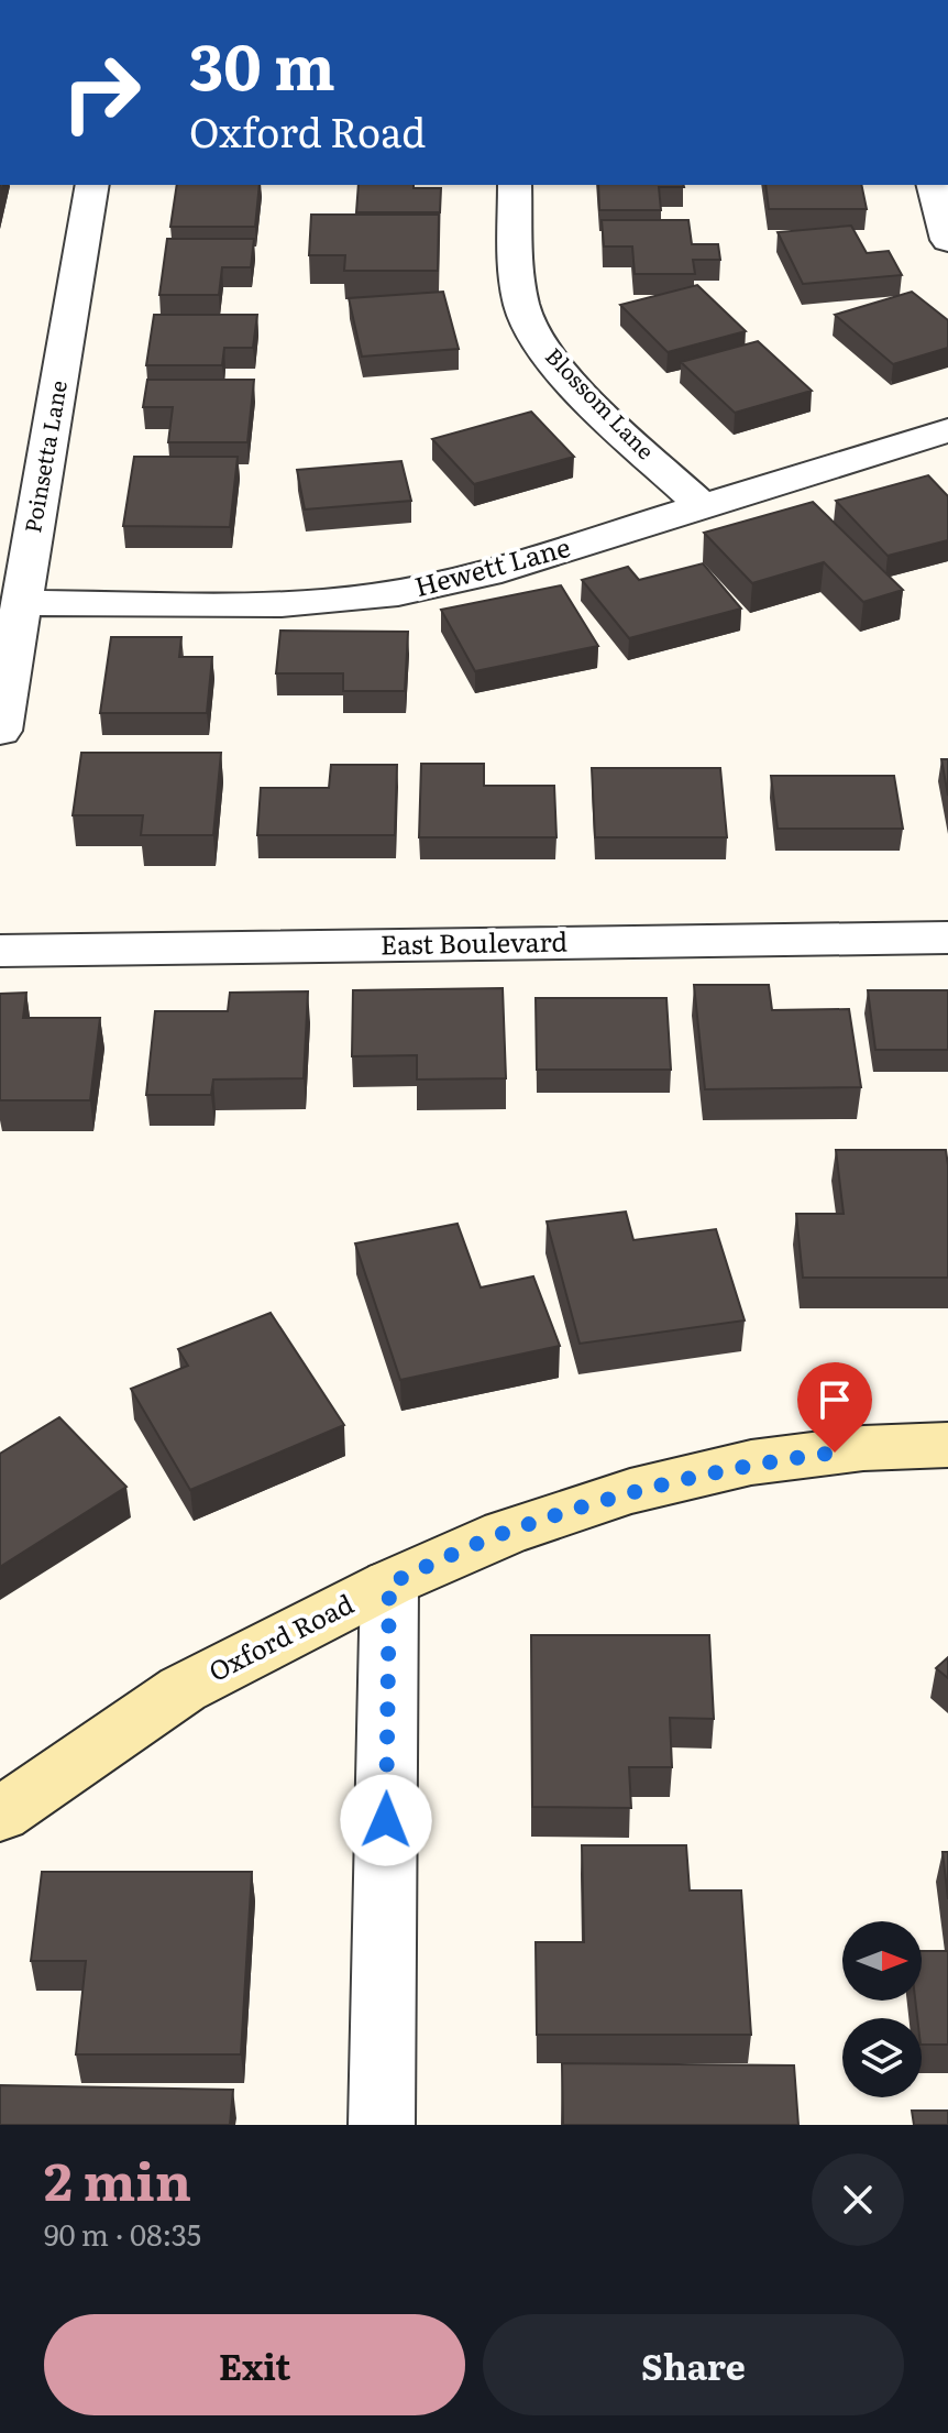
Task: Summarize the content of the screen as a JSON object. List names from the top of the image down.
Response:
{
  "streets": {
    "street": [
      "Blossom Lane",
      "Poinsetta Lane",
      "Hewett Lane",
      "East Boulevard",
      "Oxford Road"
    ]
  },
  "crossings": [
    ["Blossom Lane", "Hewett Lane"],
    ["Poinsetta Lane", "Hewett Lane"]
  ],
  "north": "right",
  "page": {
    "turn": ["30 m", "Oxford Road"],
    "heading": ["2 min", "90 m · 08:35"],
    "buttons": ["Exit", "Share"]
  }
}
